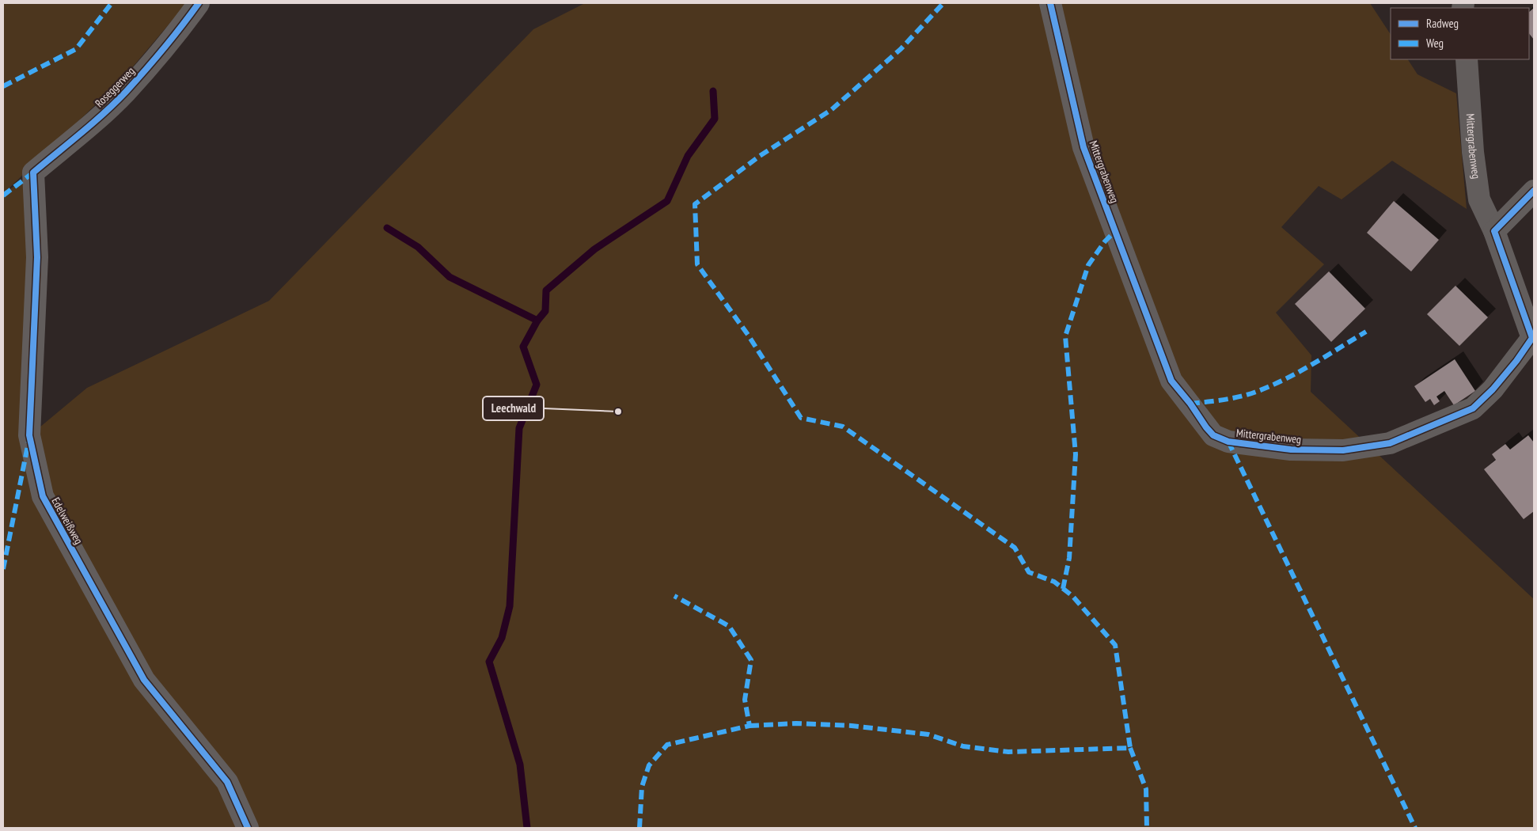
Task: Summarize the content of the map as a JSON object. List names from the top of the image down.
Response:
{
  "streets": {
    "street": ["Roseggerweg", "Mittergrabenweg", "Edelweißweg"]
  },
  "crossings": [
    ["Roseggerweg", "Edelweißweg"]
  ],
  "places": ["Leechwald"],
  "legend": ["Radweg", "Weg"]
}
